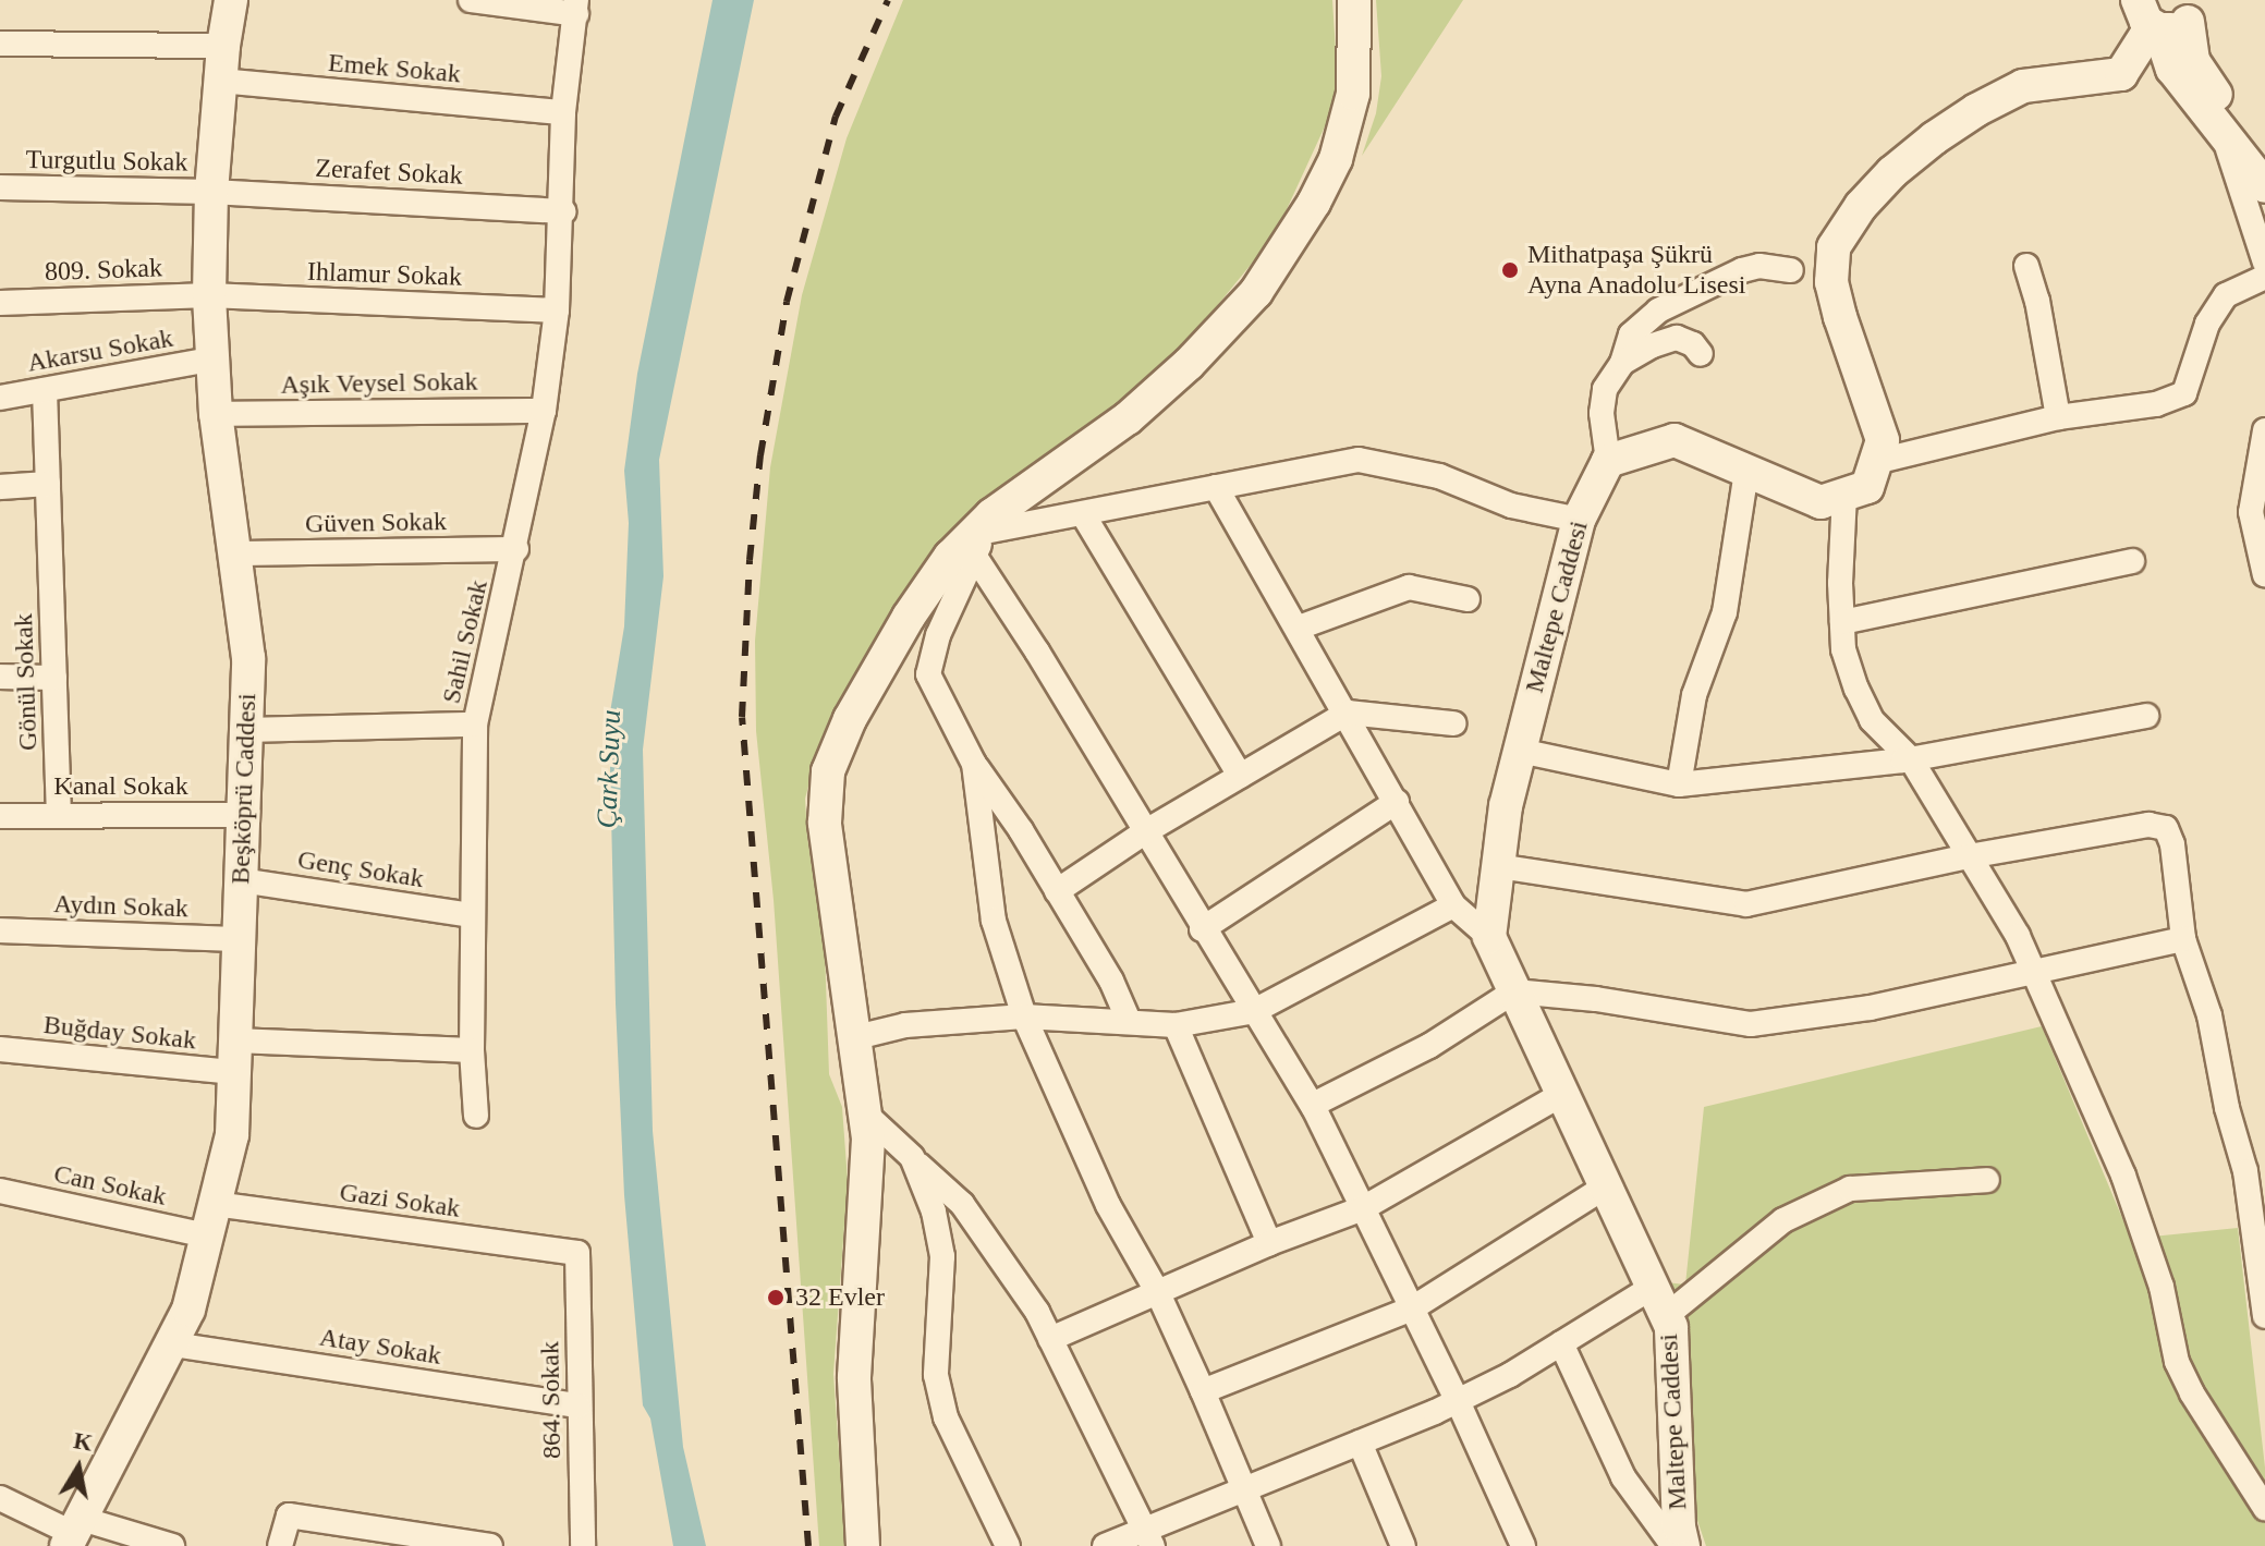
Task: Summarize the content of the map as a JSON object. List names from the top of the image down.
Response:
{
  "streets": {
    "street": [
      "Emek Sokak",
      "Turgutlu Sokak",
      "Zerafet Sokak",
      "809. Sokak",
      "Ihlamur Sokak",
      "Akarsu Sokak",
      "Aşık Veysel Sokak",
      "Güven Sokak",
      "Maltepe Caddesi",
      "Sahil Sokak",
      "Gönül Sokak",
      "Kanal Sokak",
      "Beşköprü Caddesi",
      "Genç Sokak",
      "Aydın Sokak",
      "Buğday Sokak",
      "Can Sokak",
      "Gazi Sokak",
      "Atay Sokak",
      "864. Sokak"
    ]
  },
  "crossings": [
    ["Emek Sokak", "Sahil Sokak"],
    ["Emek Sokak", "Beşköprü Caddesi"],
    ["Turgutlu Sokak", "Zerafet Sokak"],
    ["Turgutlu Sokak", "Beşköprü Caddesi"],
    ["Zerafet Sokak", "Sahil Sokak"],
    ["Zerafet Sokak", "Beşköprü Caddesi"],
    ["809. Sokak", "Ihlamur Sokak"],
    ["809. Sokak", "Beşköprü Caddesi"],
    ["Ihlamur Sokak", "Sahil Sokak"],
    ["Ihlamur Sokak", "Beşköprü Caddesi"],
    ["Akarsu Sokak", "Gönül Sokak"],
    ["Akarsu Sokak", "Beşköprü Caddesi"],
    ["Aşık Veysel Sokak", "Sahil Sokak"],
    ["Aşık Veysel Sokak", "Beşköprü Caddesi"],
    ["Güven Sokak", "Sahil Sokak"],
    ["Güven Sokak", "Beşköprü Caddesi"],
    ["Sahil Sokak", "Genç Sokak"],
    ["Gönül Sokak", "Kanal Sokak"],
    ["Kanal Sokak", "Beşköprü Caddesi"],
    ["Beşköprü Caddesi", "Genç Sokak"],
    ["Beşköprü Caddesi", "Aydın Sokak"],
    ["Beşköprü Caddesi", "Buğday Sokak"],
    ["Beşköprü Caddesi", "Can Sokak"],
    ["Beşköprü Caddesi", "Gazi Sokak"],
    ["Beşköprü Caddesi", "Atay Sokak"],
    ["Gazi Sokak", "864. Sokak"],
    ["Atay Sokak", "864. Sokak"]
  ],
  "water": ["Çark Suyu"],
  "places": ["Mithatpaşa Şükrü Ayna Anadolu Lisesi", "32 Evler"],
  "north": "top"
}
